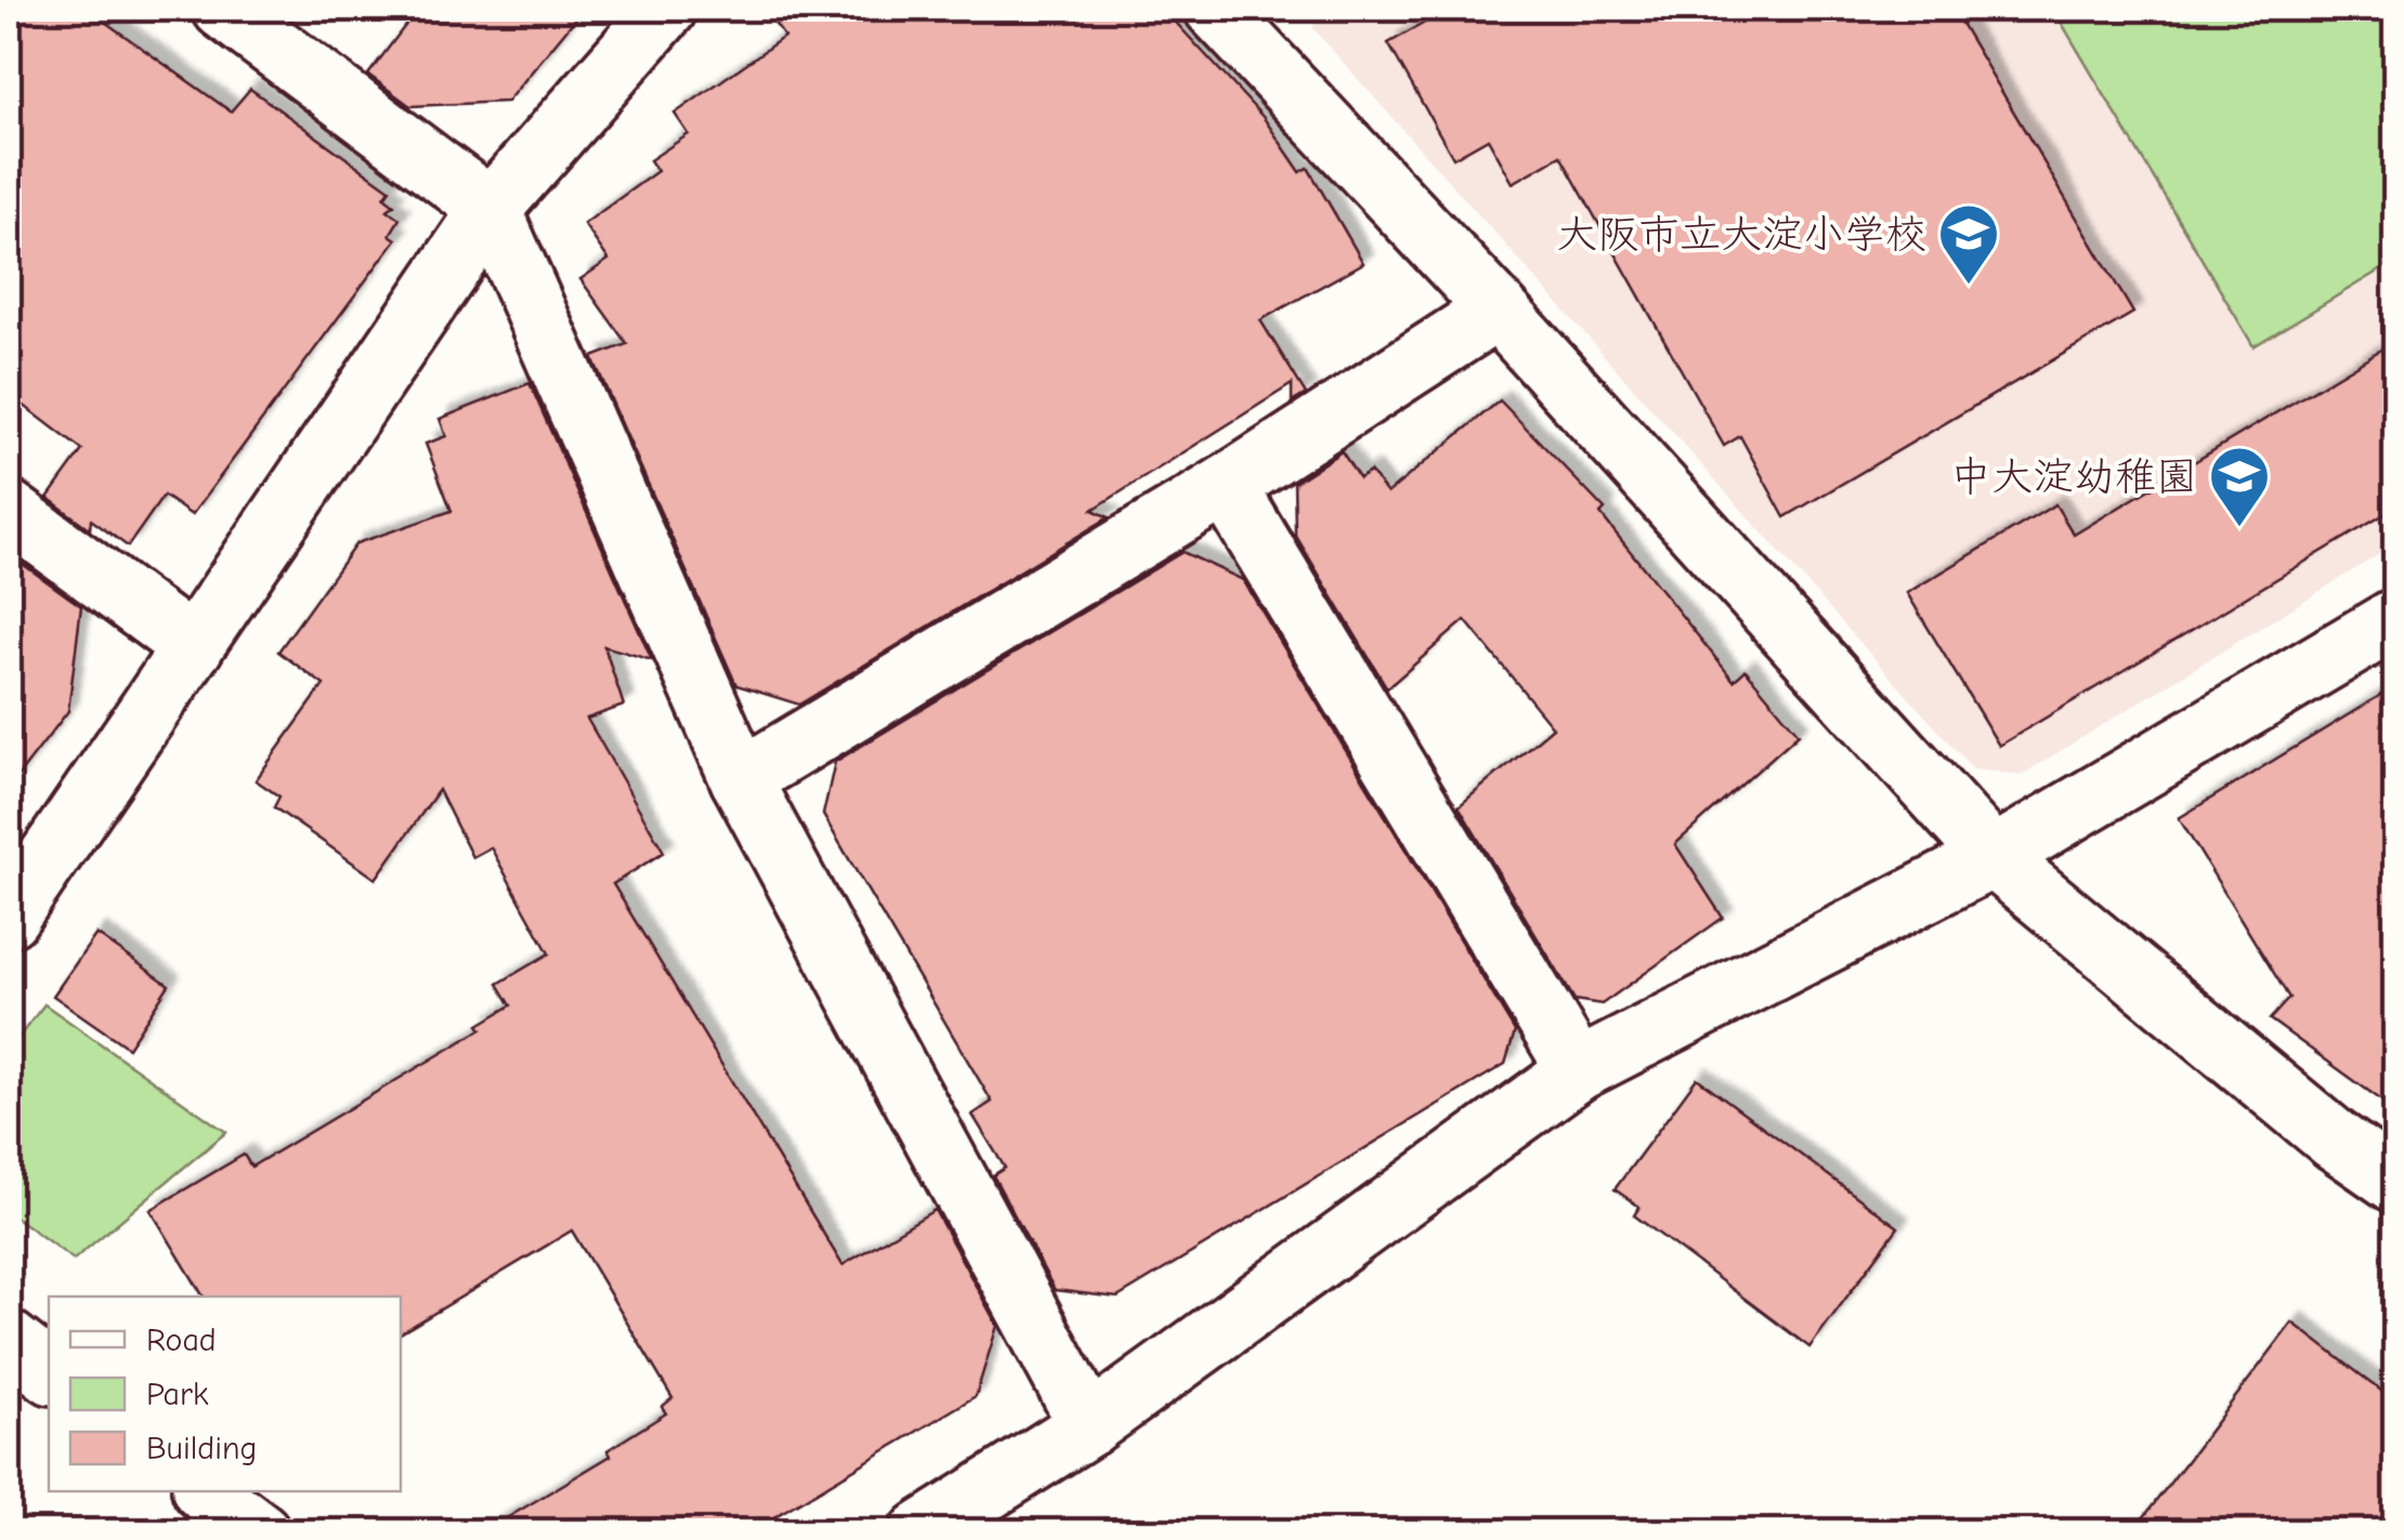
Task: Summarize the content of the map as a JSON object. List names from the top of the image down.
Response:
{
  "places": {
    "school or university": ["大阪市立大淀小学校", "中大淀幼稚園"]
  },
  "legend": ["Road", "Park", "Building"]
}
